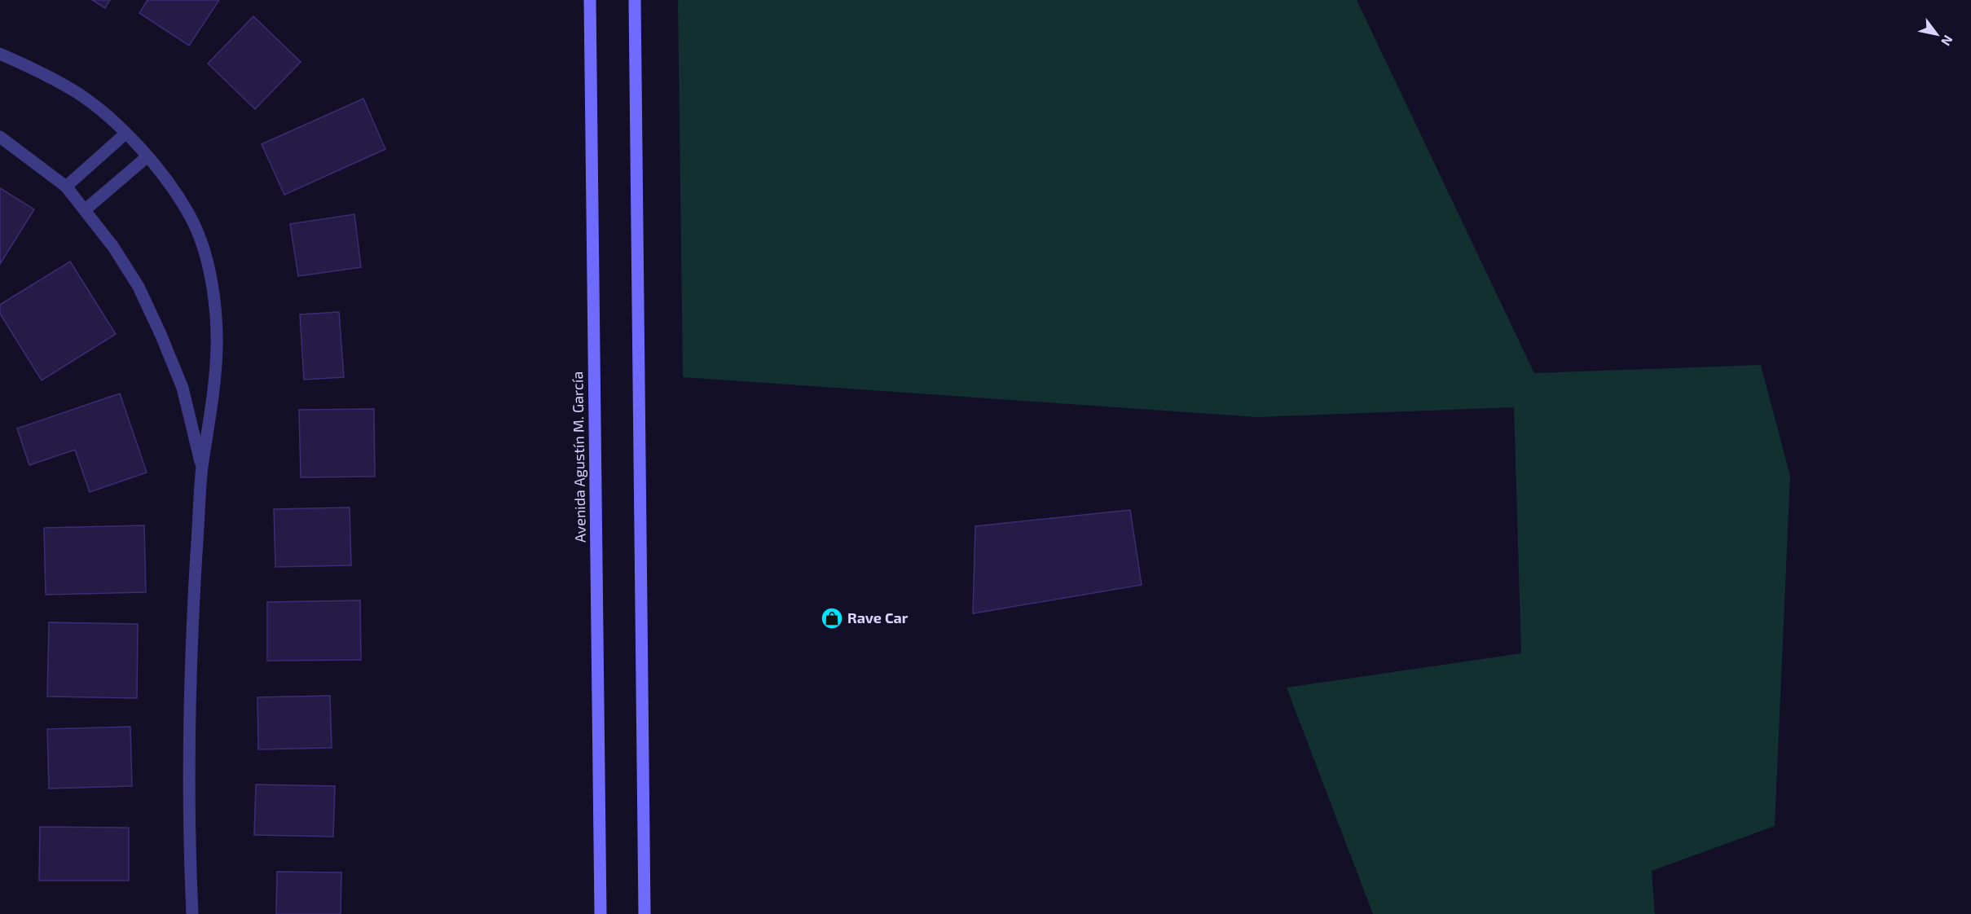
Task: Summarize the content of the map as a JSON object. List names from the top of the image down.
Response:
{
  "streets": {
    "main road": ["Avenida Agustín M. García"]
  },
  "places": {
    "shop": ["Rave Car"]
  },
  "north": "bottom right"
}
